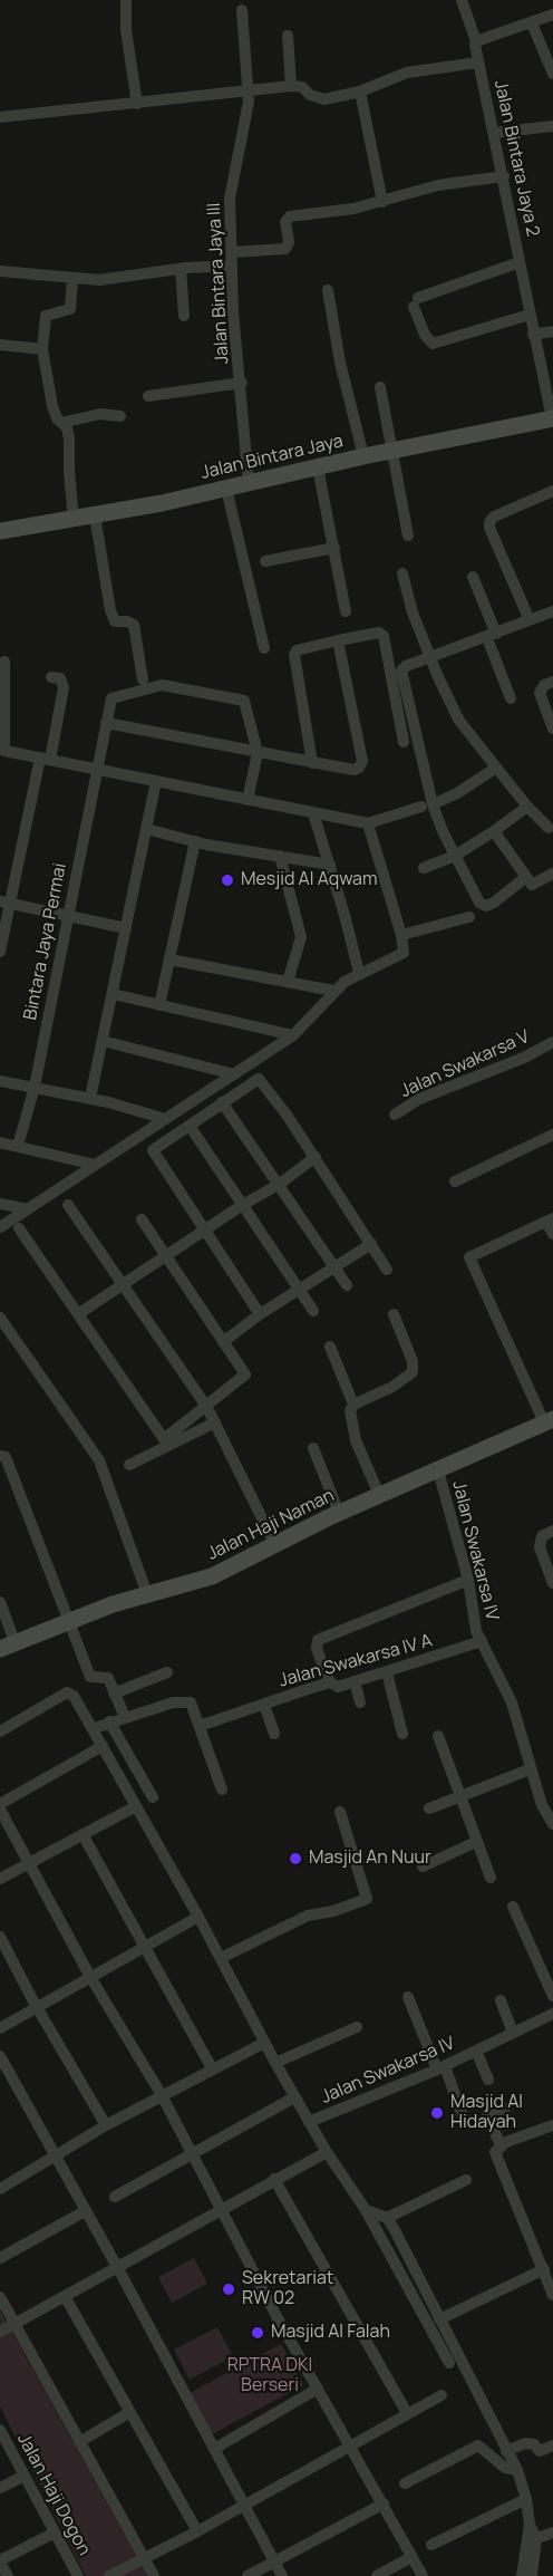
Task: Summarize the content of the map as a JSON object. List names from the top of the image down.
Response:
{
  "streets": {
    "street": [
      "Jalan Bintara Jaya 2",
      "Jalan Bintara Jaya III",
      "Jalan Bintara Jaya",
      "Bintara Jaya Permai",
      "Jalan Swakarsa V",
      "Jalan Haji Naman",
      "Jalan Swakarsa IV",
      "Jalan Swakarsa IV A",
      "Jalan Haji Dogon"
    ]
  },
  "crossings": [
    ["Jalan Bintara Jaya 2", "Jalan Bintara Jaya"],
    ["Jalan Bintara Jaya III", "Jalan Bintara Jaya"],
    ["Jalan Haji Naman", "Jalan Swakarsa IV"],
    ["Jalan Swakarsa IV", "Jalan Swakarsa IV A"]
  ],
  "parks": ["RPTRA DKI Berseri"],
  "places": [
    "Mesjid Al Aqwam",
    "Masjid An Nuur",
    "Masjid Al Hidayah",
    "Sekretariat RW 02",
    "Masjid Al Falah"
  ]
}
